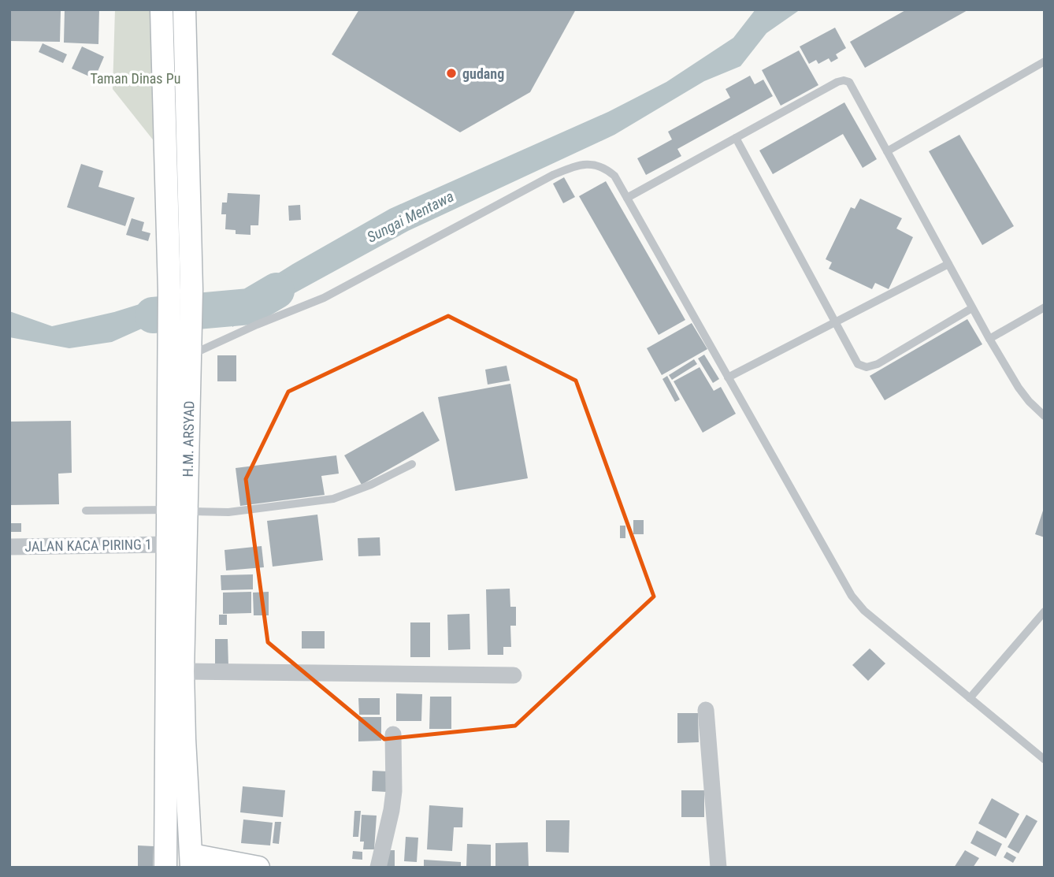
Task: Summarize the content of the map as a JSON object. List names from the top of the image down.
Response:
{
  "streets": {
    "street": ["H.M. ARSYAD", "JALAN KACA PIRING 1"]
  },
  "crossings": [
    ["H.M. ARSYAD", "JALAN KACA PIRING 1"]
  ],
  "water": ["Sungai Mentawa"],
  "parks": ["Taman Dinas Pu"],
  "places": ["gudang"]
}
